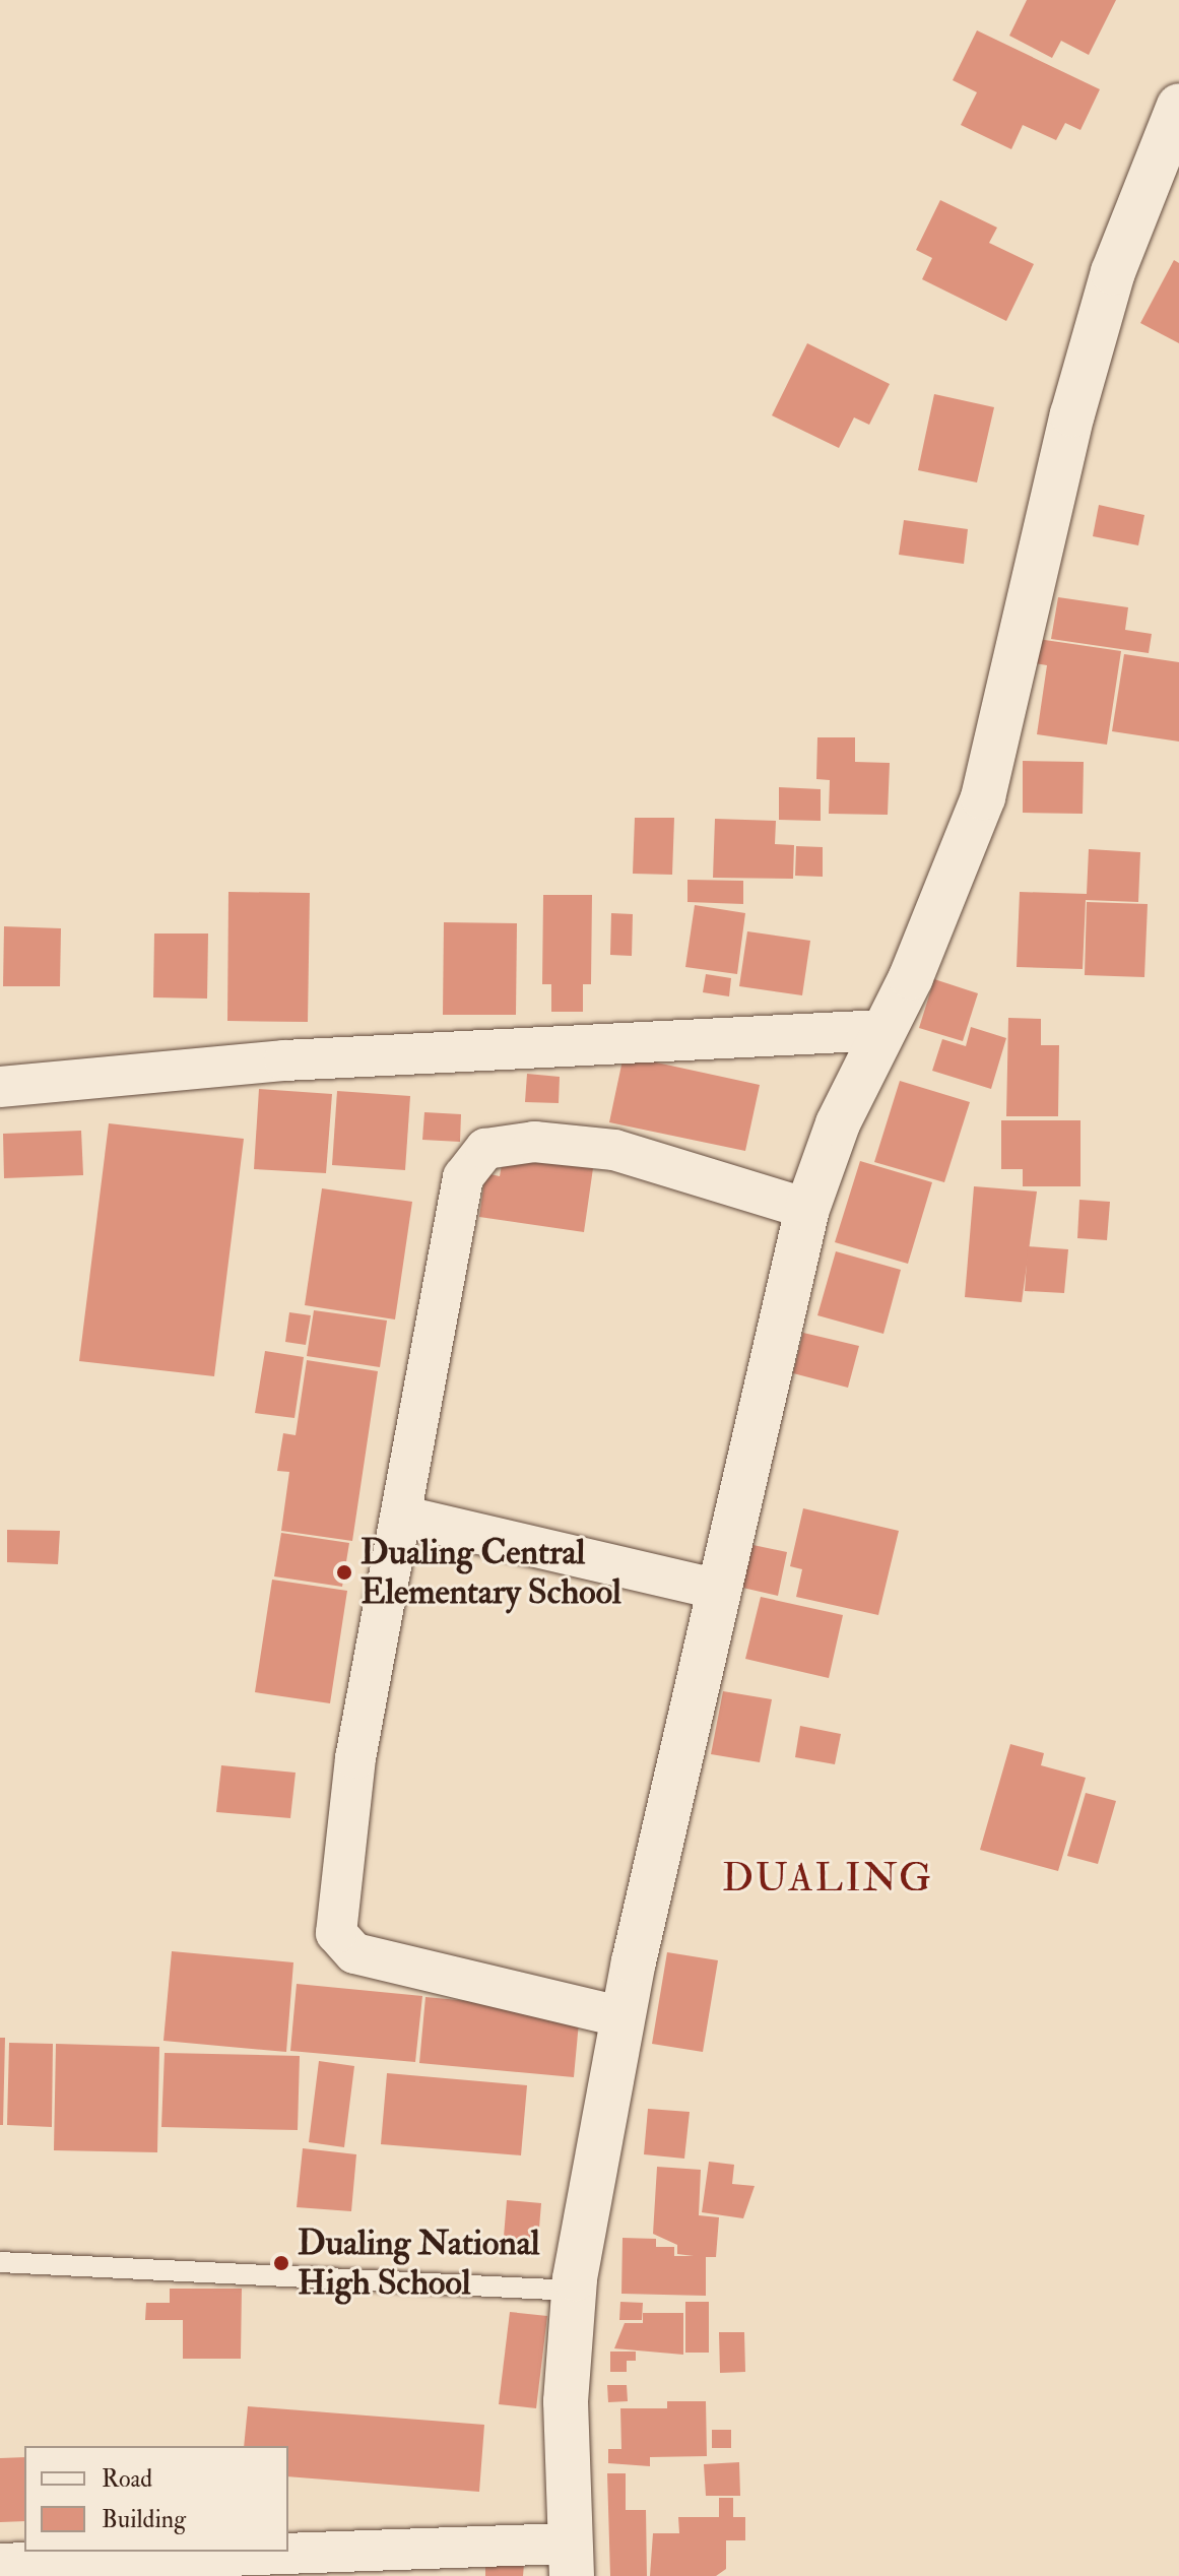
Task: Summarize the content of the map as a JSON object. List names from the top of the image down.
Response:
{
  "districts": ["DUALING"],
  "places": ["Dualing Central Elementary School", "Dualing National High School"],
  "legend": ["Road", "Building"]
}
